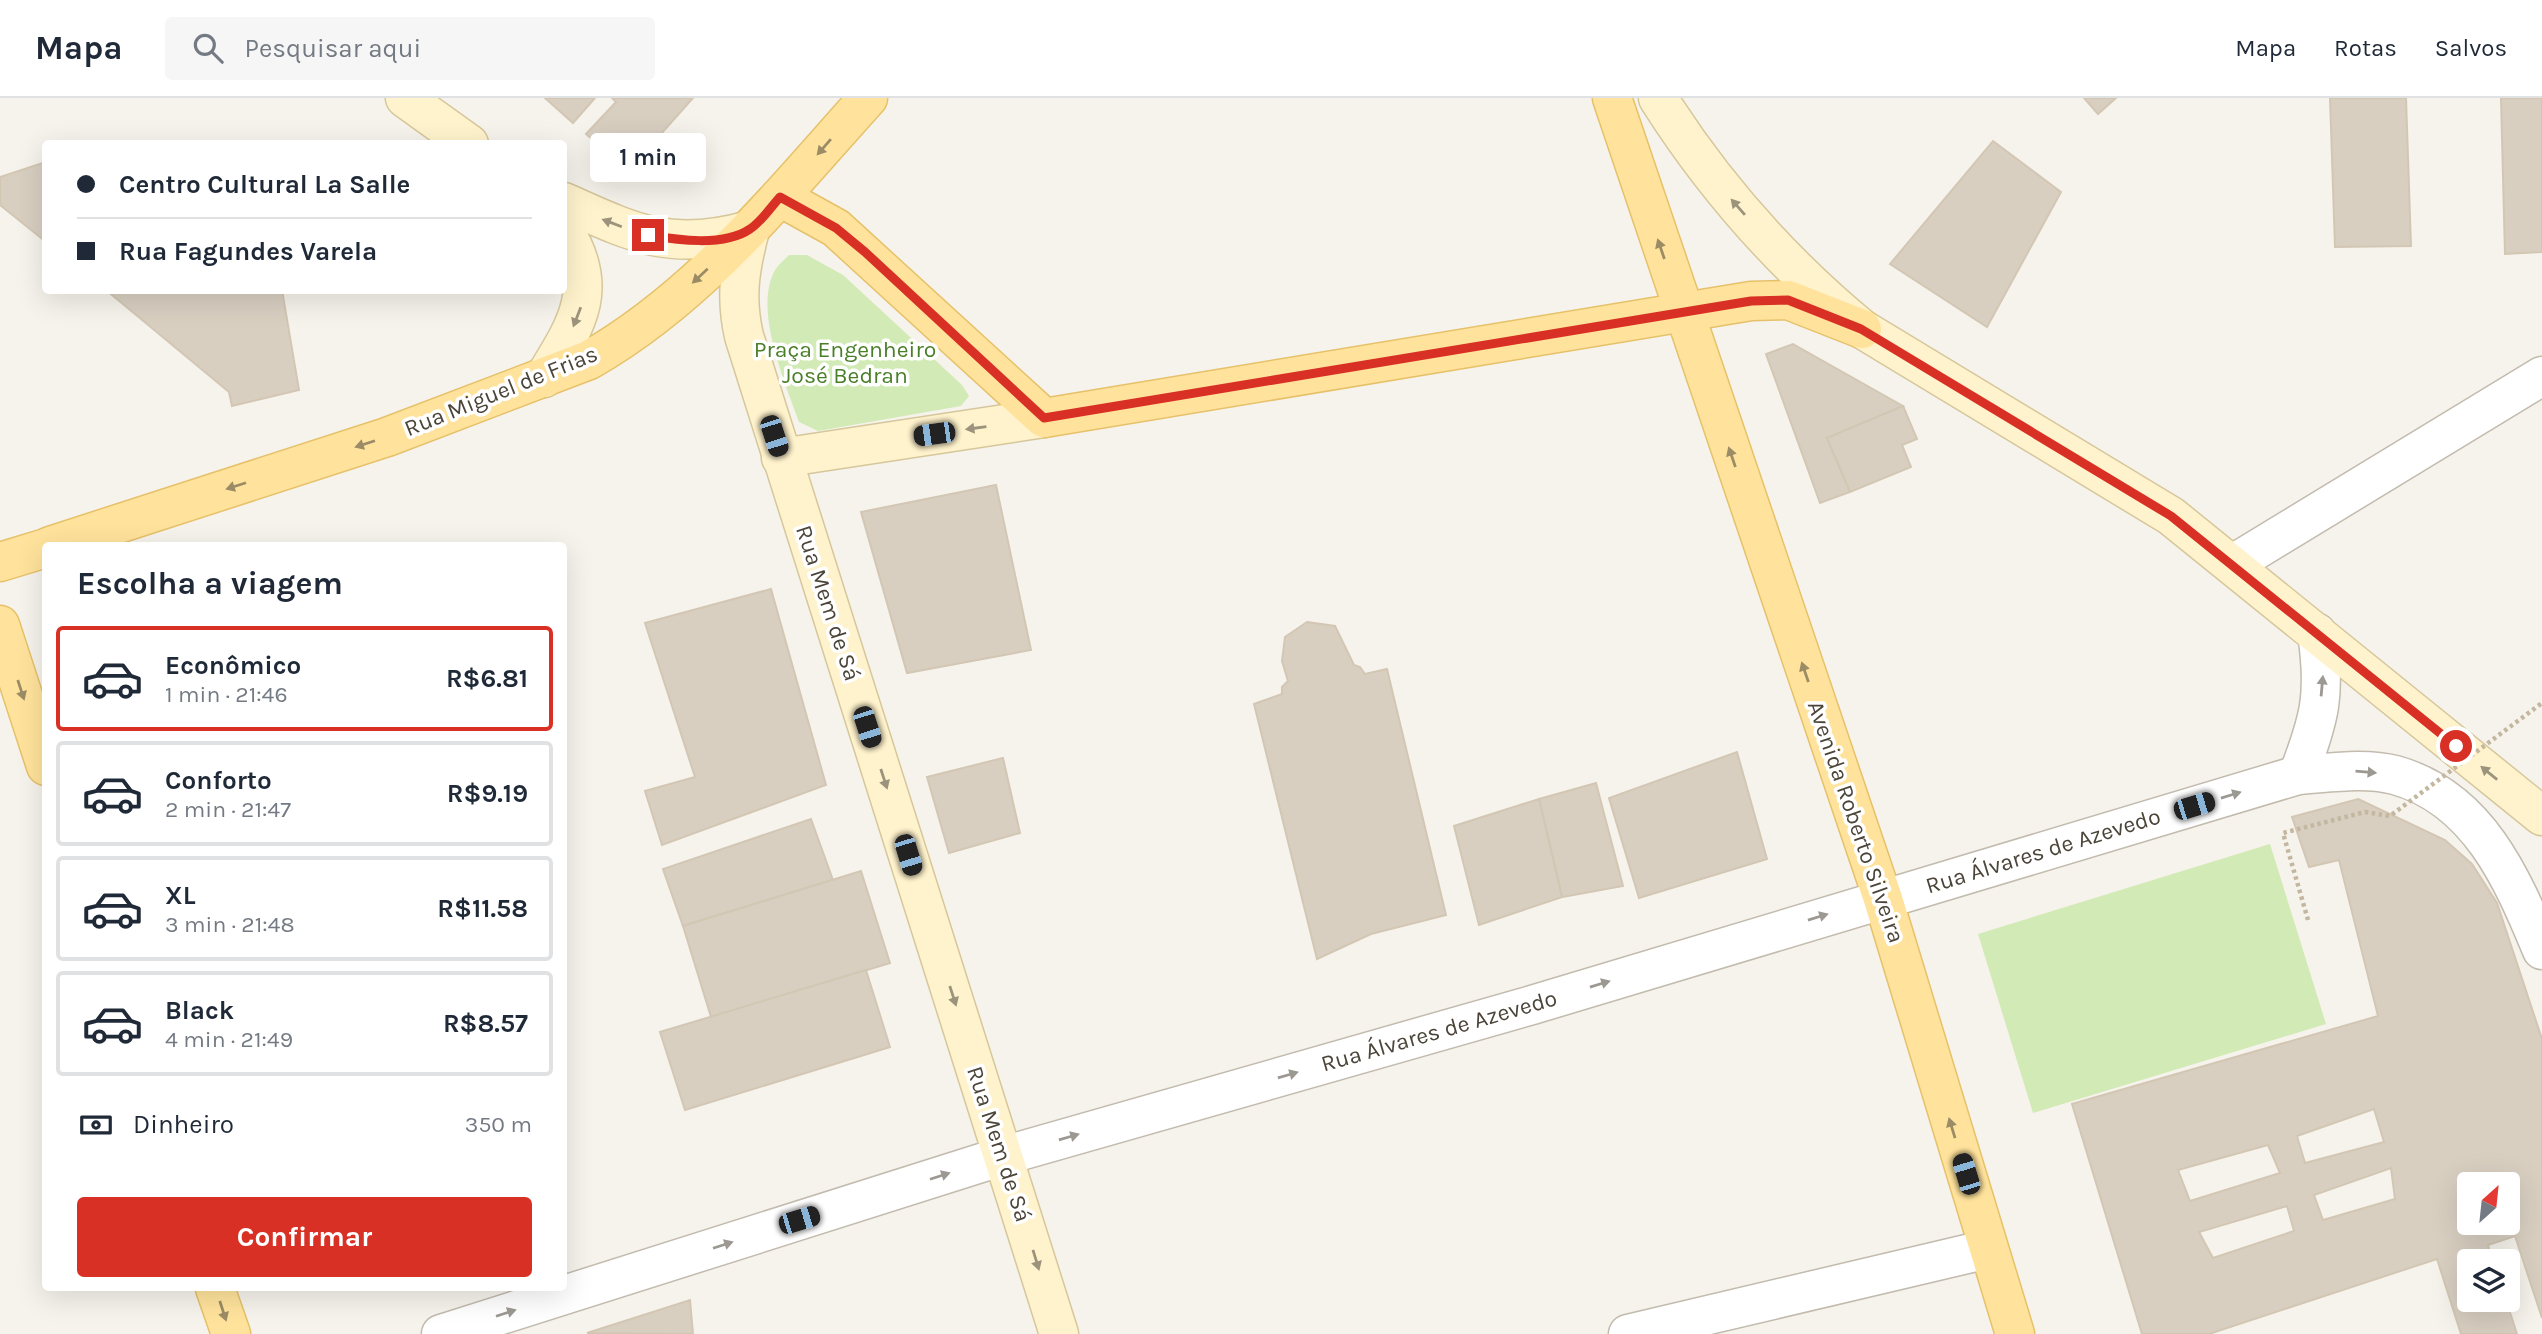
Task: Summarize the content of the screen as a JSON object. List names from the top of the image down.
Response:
{
  "streets": {
    "main road": ["Rua Miguel de Frias", "Rua Mem de Sá", "Avenida Roberto Silveira"],
    "street": ["Rua Álvares de Azevedo"]
  },
  "crossings": [
    ["Rua Miguel de Frias", "Rua Mem de Sá"],
    ["Rua Mem de Sá", "Rua Álvares de Azevedo"],
    ["Avenida Roberto Silveira", "Rua Álvares de Azevedo"]
  ],
  "one_way": [
    "Rua Miguel de Frias",
    "Rua Mem de Sá",
    "Avenida Roberto Silveira",
    "Rua Álvares de Azevedo"
  ],
  "parks": ["Praça Engenheiro José Bedran"],
  "north": "top right",
  "page": {
    "header": "Mapa",
    "search": "Pesquisar aqui",
    "nav": ["Mapa", "Rotas", "Salvos"],
    "bubble": "1 min",
    "banner": ["Centro Cultural La Salle", "Rua Fagundes Varela"],
    "heading": "Escolha a viagem",
    "list": [
      {
        "name": "Econômico",
        "note": "1 min · 21:46",
        "value": "R$6.81"
      },
      {
        "name": "Conforto",
        "note": "2 min · 21:47",
        "value": "R$9.19"
      },
      {
        "name": "XL",
        "note": "3 min · 21:48",
        "value": "R$11.58"
      },
      {
        "name": "Black",
        "note": "4 min · 21:49",
        "value": "R$8.57"
      }
    ],
    "pay": ["Dinheiro", "350 m"],
    "buttons": "Confirmar"
  }
}
